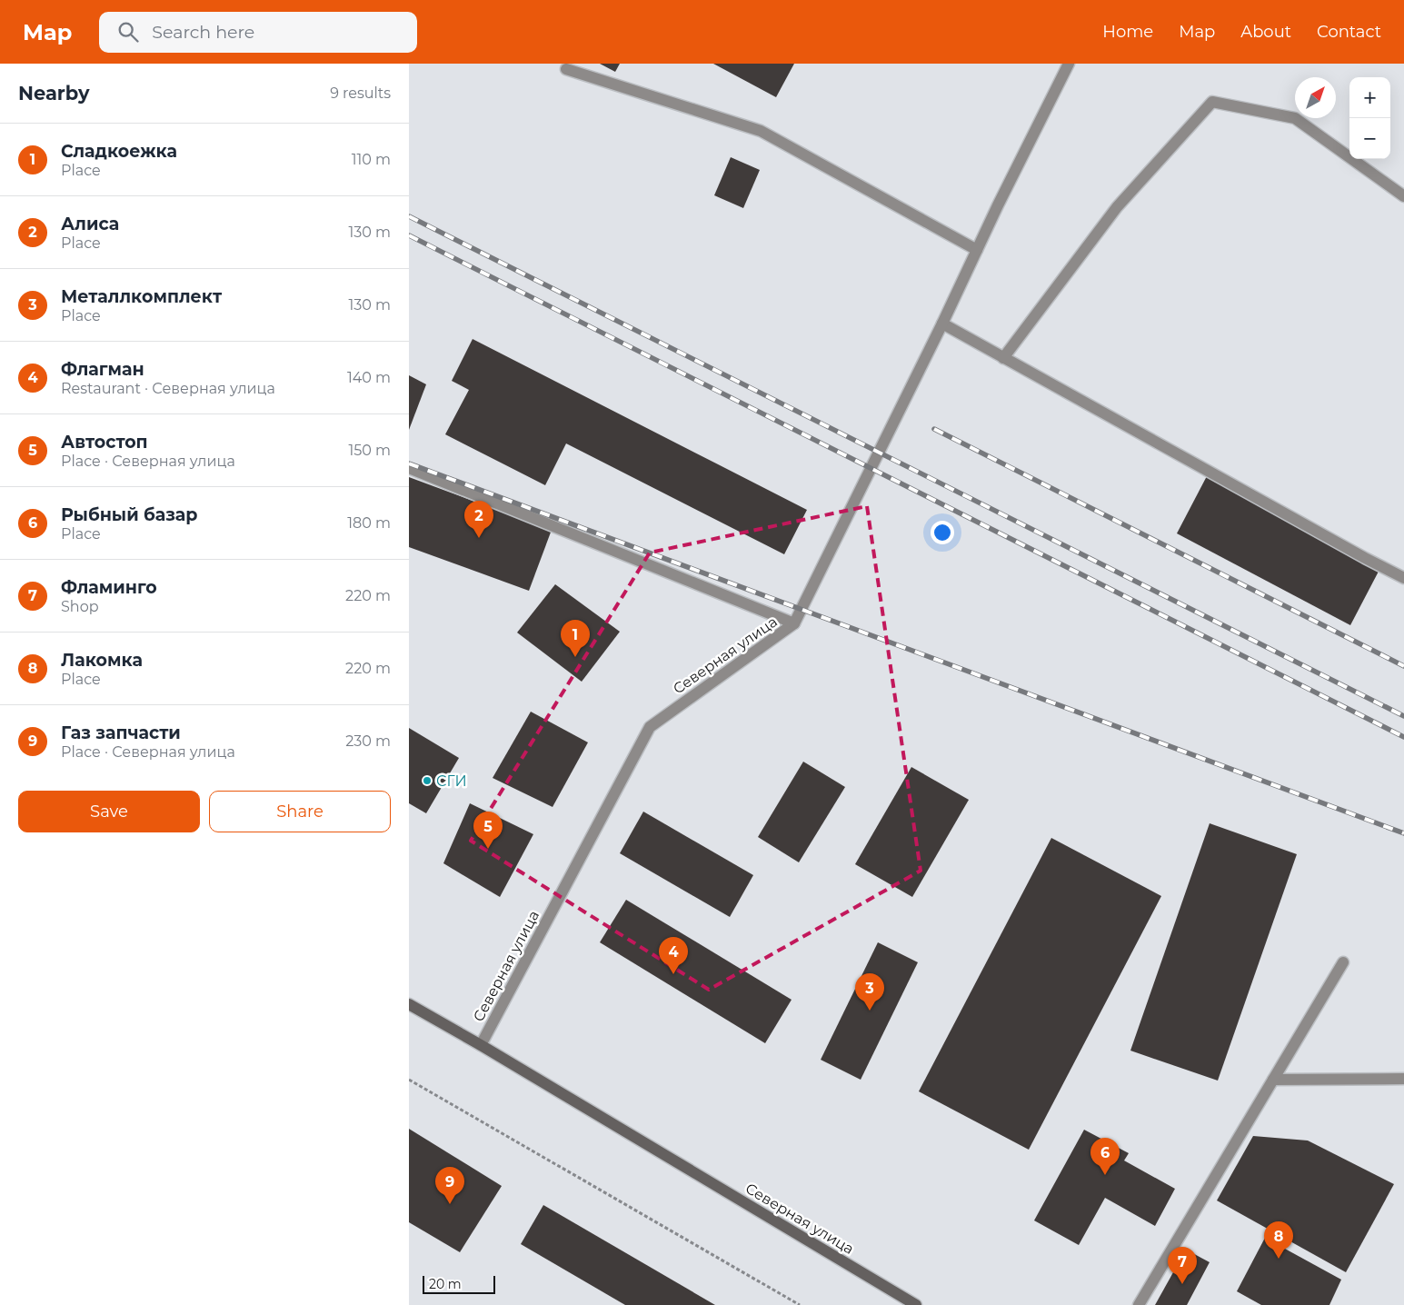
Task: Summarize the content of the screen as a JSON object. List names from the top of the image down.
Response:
{
  "streets": {
    "main road": ["Северная улица"]
  },
  "places": ["СГИ"],
  "scale_bar": "20 m",
  "north": "top right",
  "page": {
    "header": "Map",
    "search": "Search here",
    "nav": [
      "Home",
      "Map",
      "About",
      "Contact"
    ],
    "heading": ["Nearby", "9 results"],
    "map_buttons": ["+", "−"],
    "list": [
      {
        "mark": "1",
        "name": "Сладкоежка",
        "note": "Place",
        "value": "110 m"
      },
      {
        "mark": "2",
        "name": "Алиса",
        "note": "Place",
        "value": "130 m"
      },
      {
        "mark": "3",
        "name": "Металлкомплект",
        "note": "Place",
        "value": "130 m"
      },
      {
        "mark": "4",
        "name": "Флагман",
        "note": "Restaurant · Северная улица",
        "value": "140 m"
      },
      {
        "mark": "5",
        "name": "Автостоп",
        "note": "Place · Северная улица",
        "value": "150 m"
      },
      {
        "mark": "6",
        "name": "Рыбный базар",
        "note": "Place",
        "value": "180 m"
      },
      {
        "mark": "7",
        "name": "Фламинго",
        "note": "Shop",
        "value": "220 m"
      },
      {
        "mark": "8",
        "name": "Лакомка",
        "note": "Place",
        "value": "220 m"
      },
      {
        "mark": "9",
        "name": "Газ запчасти",
        "note": "Place · Северная улица",
        "value": "230 m"
      }
    ],
    "pins": [
      "2",
      "1",
      "5",
      "4",
      "3",
      "6",
      "9",
      "8",
      "7"
    ],
    "buttons": ["Save", "Share"],
    "scale": "20 m"
  }
}
